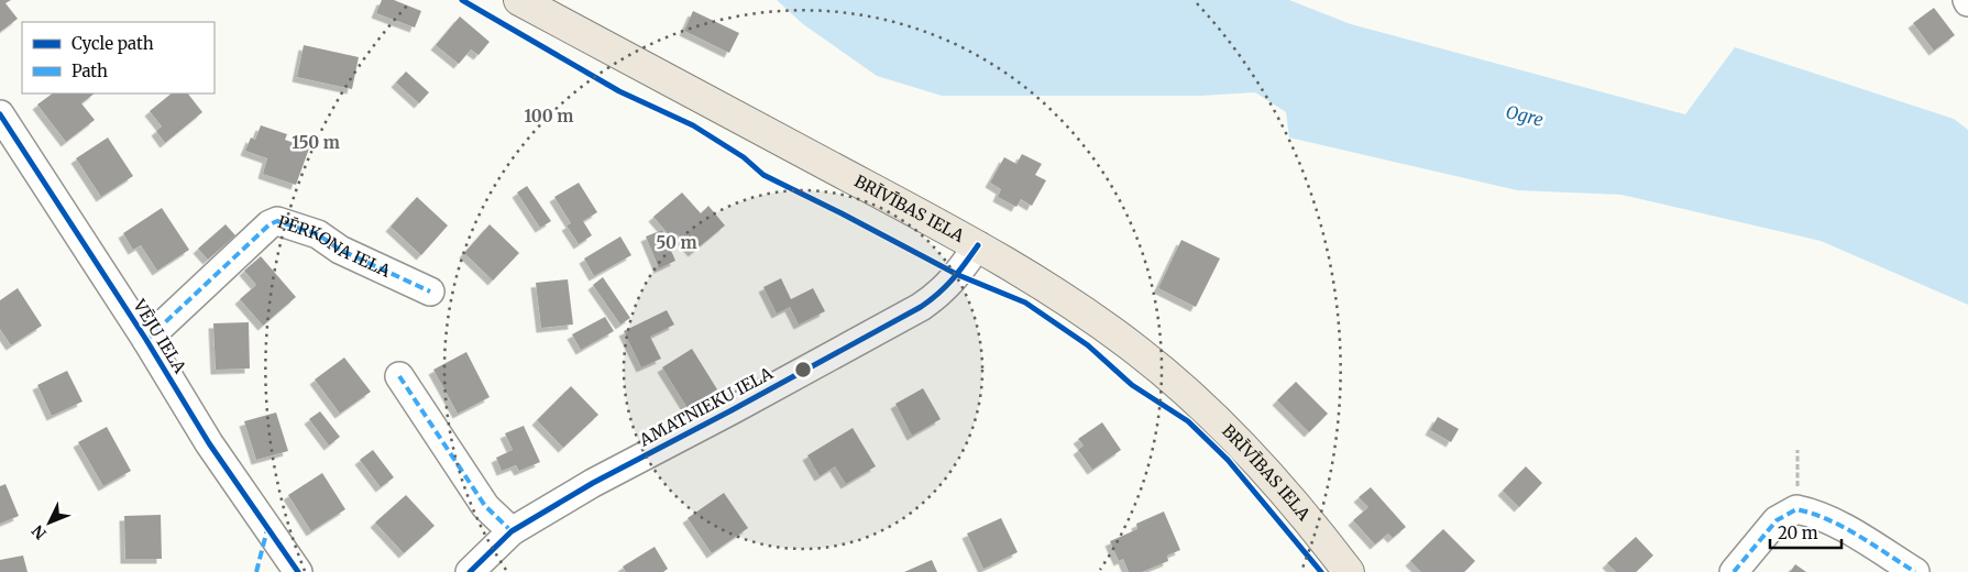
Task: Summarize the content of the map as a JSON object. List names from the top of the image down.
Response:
{
  "streets": {
    "main road": ["BRĪVĪBAS IELA"],
    "street": ["PĒRKONA IELA", "VĒJU IELA", "AMATNIEKU IELA"]
  },
  "crossings": [
    ["BRĪVĪBAS IELA", "AMATNIEKU IELA"],
    ["PĒRKONA IELA", "VĒJU IELA"]
  ],
  "water": ["Ogre"],
  "legend": ["Cycle path", "Path"],
  "scale_bar": "20 m",
  "north": "bottom left",
  "rings": ["100 m", "150 m", "50 m"]
}
